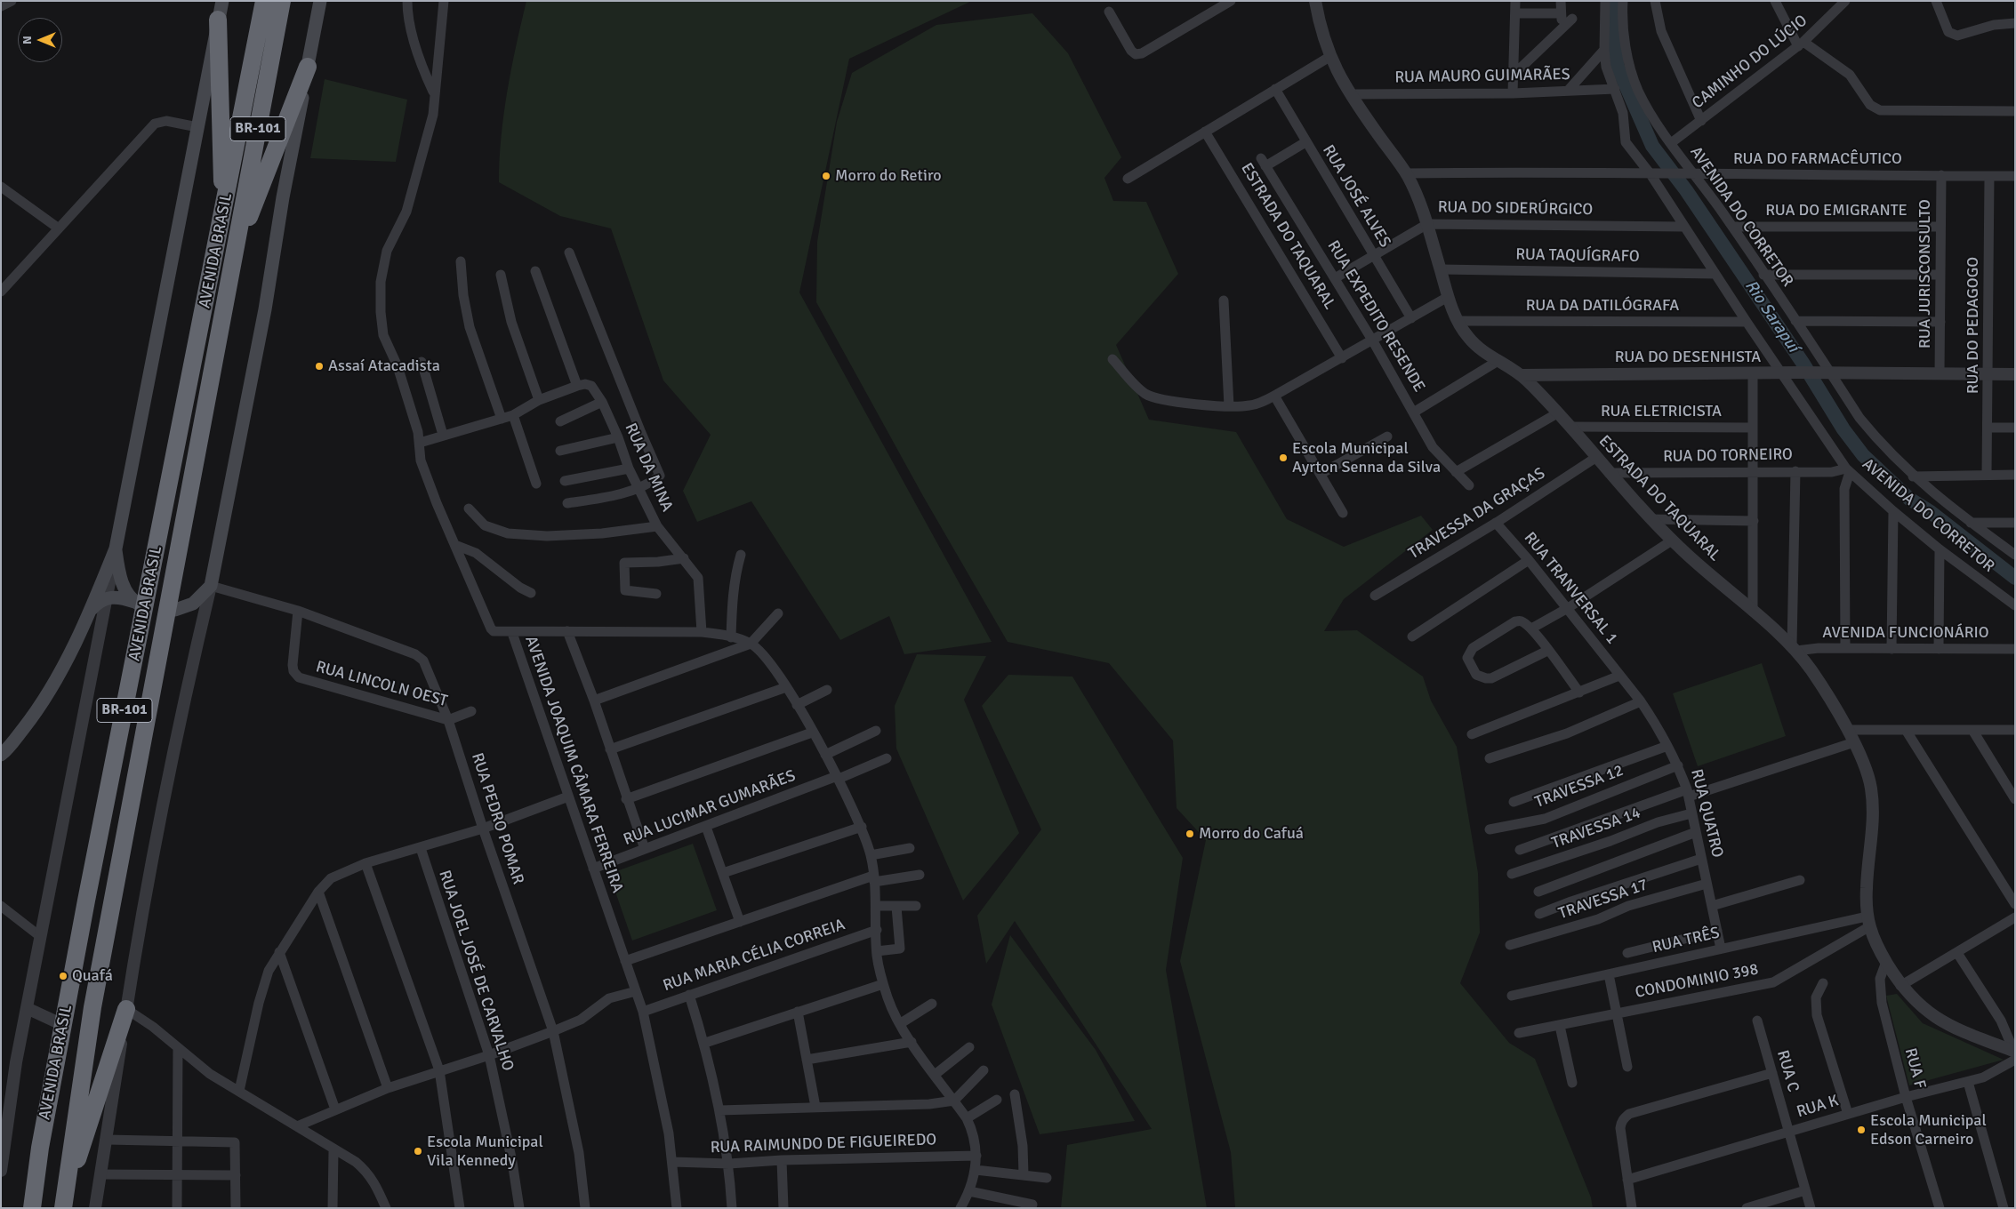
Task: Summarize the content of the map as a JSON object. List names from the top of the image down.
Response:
{
  "streets": {
    "highway": ["BR-101", "AVENIDA BRASIL"],
    "street": [
      "CAMINHO DO LÚCIO",
      "RUA MAURO GUIMARÃES",
      "RUA DO FARMACÊUTICO",
      "RUA JOSÉ ALVES",
      "RUA DO SIDERÚRGICO",
      "RUA DO EMIGRANTE",
      "AVENIDA DO CORRETOR",
      "ESTRADA DO TAQUARAL",
      "RUA TAQUÍGRAFO",
      "RUA JURISCONSULTO",
      "RUA DA DATILÓGRAFA",
      "RUA EXPEDITO RESENDE",
      "RUA DO PEDAGOGO",
      "RUA DO DESENHISTA",
      "RUA ELETRICISTA",
      "RUA DO TORNEIRO",
      "RUA DA MINA",
      "TRAVESSA DA GRAÇAS",
      "RUA TRANVERSAL 1",
      "AVENIDA FUNCIONÁRIO",
      "RUA LINCOLN OEST",
      "AVENIDA JOAQUIM CÂMARA FERREIRA",
      "TRAVESSA 12",
      "RUA LUCIMAR GUMARÃES",
      "RUA QUATRO",
      "RUA PEDRO POMAR",
      "TRAVESSA 14",
      "TRAVESSA 17",
      "RUA TRÊS",
      "RUA MARIA CÉLIA CORREIA",
      "RUA JOEL JOSÉ DE CARVALHO",
      "CONDOMINIO 398",
      "RUA F",
      "RUA C",
      "RUA K",
      "RUA RAIMUNDO DE FIGUEIREDO"
    ]
  },
  "crossings": [
    ["CAMINHO DO LÚCIO", "AVENIDA DO CORRETOR"],
    ["RUA MAURO GUIMARÃES", "AVENIDA DO CORRETOR"],
    ["RUA MAURO GUIMARÃES", "ESTRADA DO TAQUARAL"],
    ["RUA DO FARMACÊUTICO", "AVENIDA DO CORRETOR"],
    ["RUA DO FARMACÊUTICO", "ESTRADA DO TAQUARAL"],
    ["RUA DO FARMACÊUTICO", "RUA JURISCONSULTO"],
    ["RUA DO FARMACÊUTICO", "RUA DO PEDAGOGO"],
    ["RUA JOSÉ ALVES", "RUA DO SIDERÚRGICO"],
    ["RUA JOSÉ ALVES", "RUA EXPEDITO RESENDE"],
    ["RUA DO SIDERÚRGICO", "AVENIDA DO CORRETOR"],
    ["RUA DO SIDERÚRGICO", "ESTRADA DO TAQUARAL"],
    ["RUA DO SIDERÚRGICO", "RUA EXPEDITO RESENDE"],
    ["RUA DO EMIGRANTE", "AVENIDA DO CORRETOR"],
    ["RUA DO EMIGRANTE", "RUA JURISCONSULTO"],
    ["AVENIDA DO CORRETOR", "RUA TAQUÍGRAFO"],
    ["AVENIDA DO CORRETOR", "RUA DA DATILÓGRAFA"],
    ["AVENIDA DO CORRETOR", "RUA DO DESENHISTA"],
    ["AVENIDA DO CORRETOR", "RUA DO TORNEIRO"],
    ["ESTRADA DO TAQUARAL", "RUA TAQUÍGRAFO"],
    ["ESTRADA DO TAQUARAL", "RUA DA DATILÓGRAFA"],
    ["ESTRADA DO TAQUARAL", "RUA DO DESENHISTA"],
    ["ESTRADA DO TAQUARAL", "RUA ELETRICISTA"],
    ["ESTRADA DO TAQUARAL", "RUA DO TORNEIRO"],
    ["ESTRADA DO TAQUARAL", "TRAVESSA DA GRAÇAS"],
    ["ESTRADA DO TAQUARAL", "AVENIDA FUNCIONÁRIO"],
    ["ESTRADA DO TAQUARAL", "RUA TRÊS"],
    ["ESTRADA DO TAQUARAL", "CONDOMINIO 398"],
    ["ESTRADA DO TAQUARAL", "RUA F"],
    ["RUA JURISCONSULTO", "RUA DO DESENHISTA"],
    ["RUA DO PEDAGOGO", "RUA DO DESENHISTA"],
    ["TRAVESSA DA GRAÇAS", "RUA TRANVERSAL 1"],
    ["RUA TRANVERSAL 1", "RUA QUATRO"],
    ["RUA LINCOLN OEST", "RUA PEDRO POMAR"],
    ["AVENIDA JOAQUIM CÂMARA FERREIRA", "RUA LUCIMAR GUMARÃES"],
    ["AVENIDA JOAQUIM CÂMARA FERREIRA", "RUA MARIA CÉLIA CORREIA"],
    ["AVENIDA JOAQUIM CÂMARA FERREIRA", "RUA RAIMUNDO DE FIGUEIREDO"],
    ["TRAVESSA 12", "RUA QUATRO"],
    ["RUA QUATRO", "TRAVESSA 14"],
    ["RUA QUATRO", "TRAVESSA 17"],
    ["RUA QUATRO", "RUA TRÊS"],
    ["RUA TRÊS", "CONDOMINIO 398"],
    ["RUA F", "RUA K"],
    ["RUA C", "RUA K"]
  ],
  "water": ["Rio Sarapuí"],
  "places": [
    "Morro do Retiro",
    "Assaí Atacadista",
    "Escola Municipal Ayrton Senna da Silva",
    "Morro do Cafuá",
    "Quafá",
    "Escola Municipal Edson Carneiro",
    "Escola Municipal Vila Kennedy"
  ],
  "north": "left"
}
